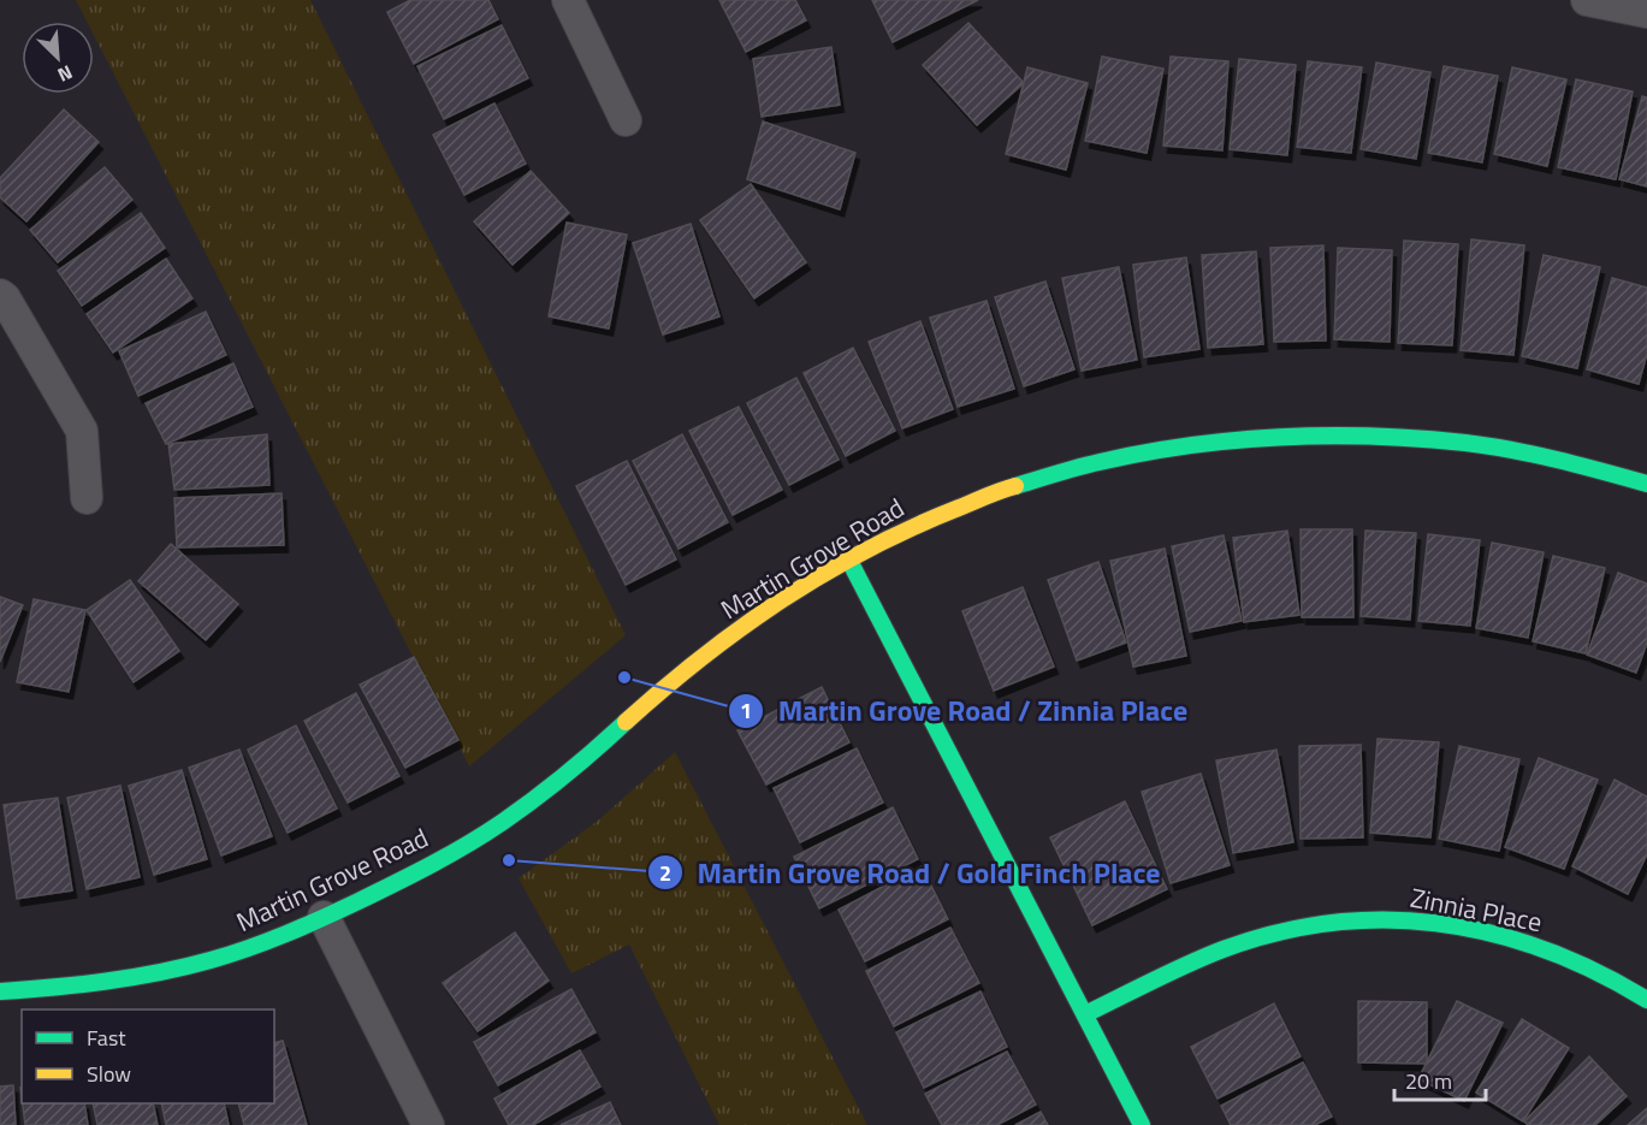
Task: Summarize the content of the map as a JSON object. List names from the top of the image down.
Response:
{
  "streets": {
    "street": ["Martin Grove Road", "Zinnia Place"]
  },
  "places": ["Martin Grove Road / Zinnia Place", "Martin Grove Road / Gold Finch Place"],
  "legend": ["Fast", "Slow"],
  "scale_bar": "20 m",
  "north": "bottom right"
}
